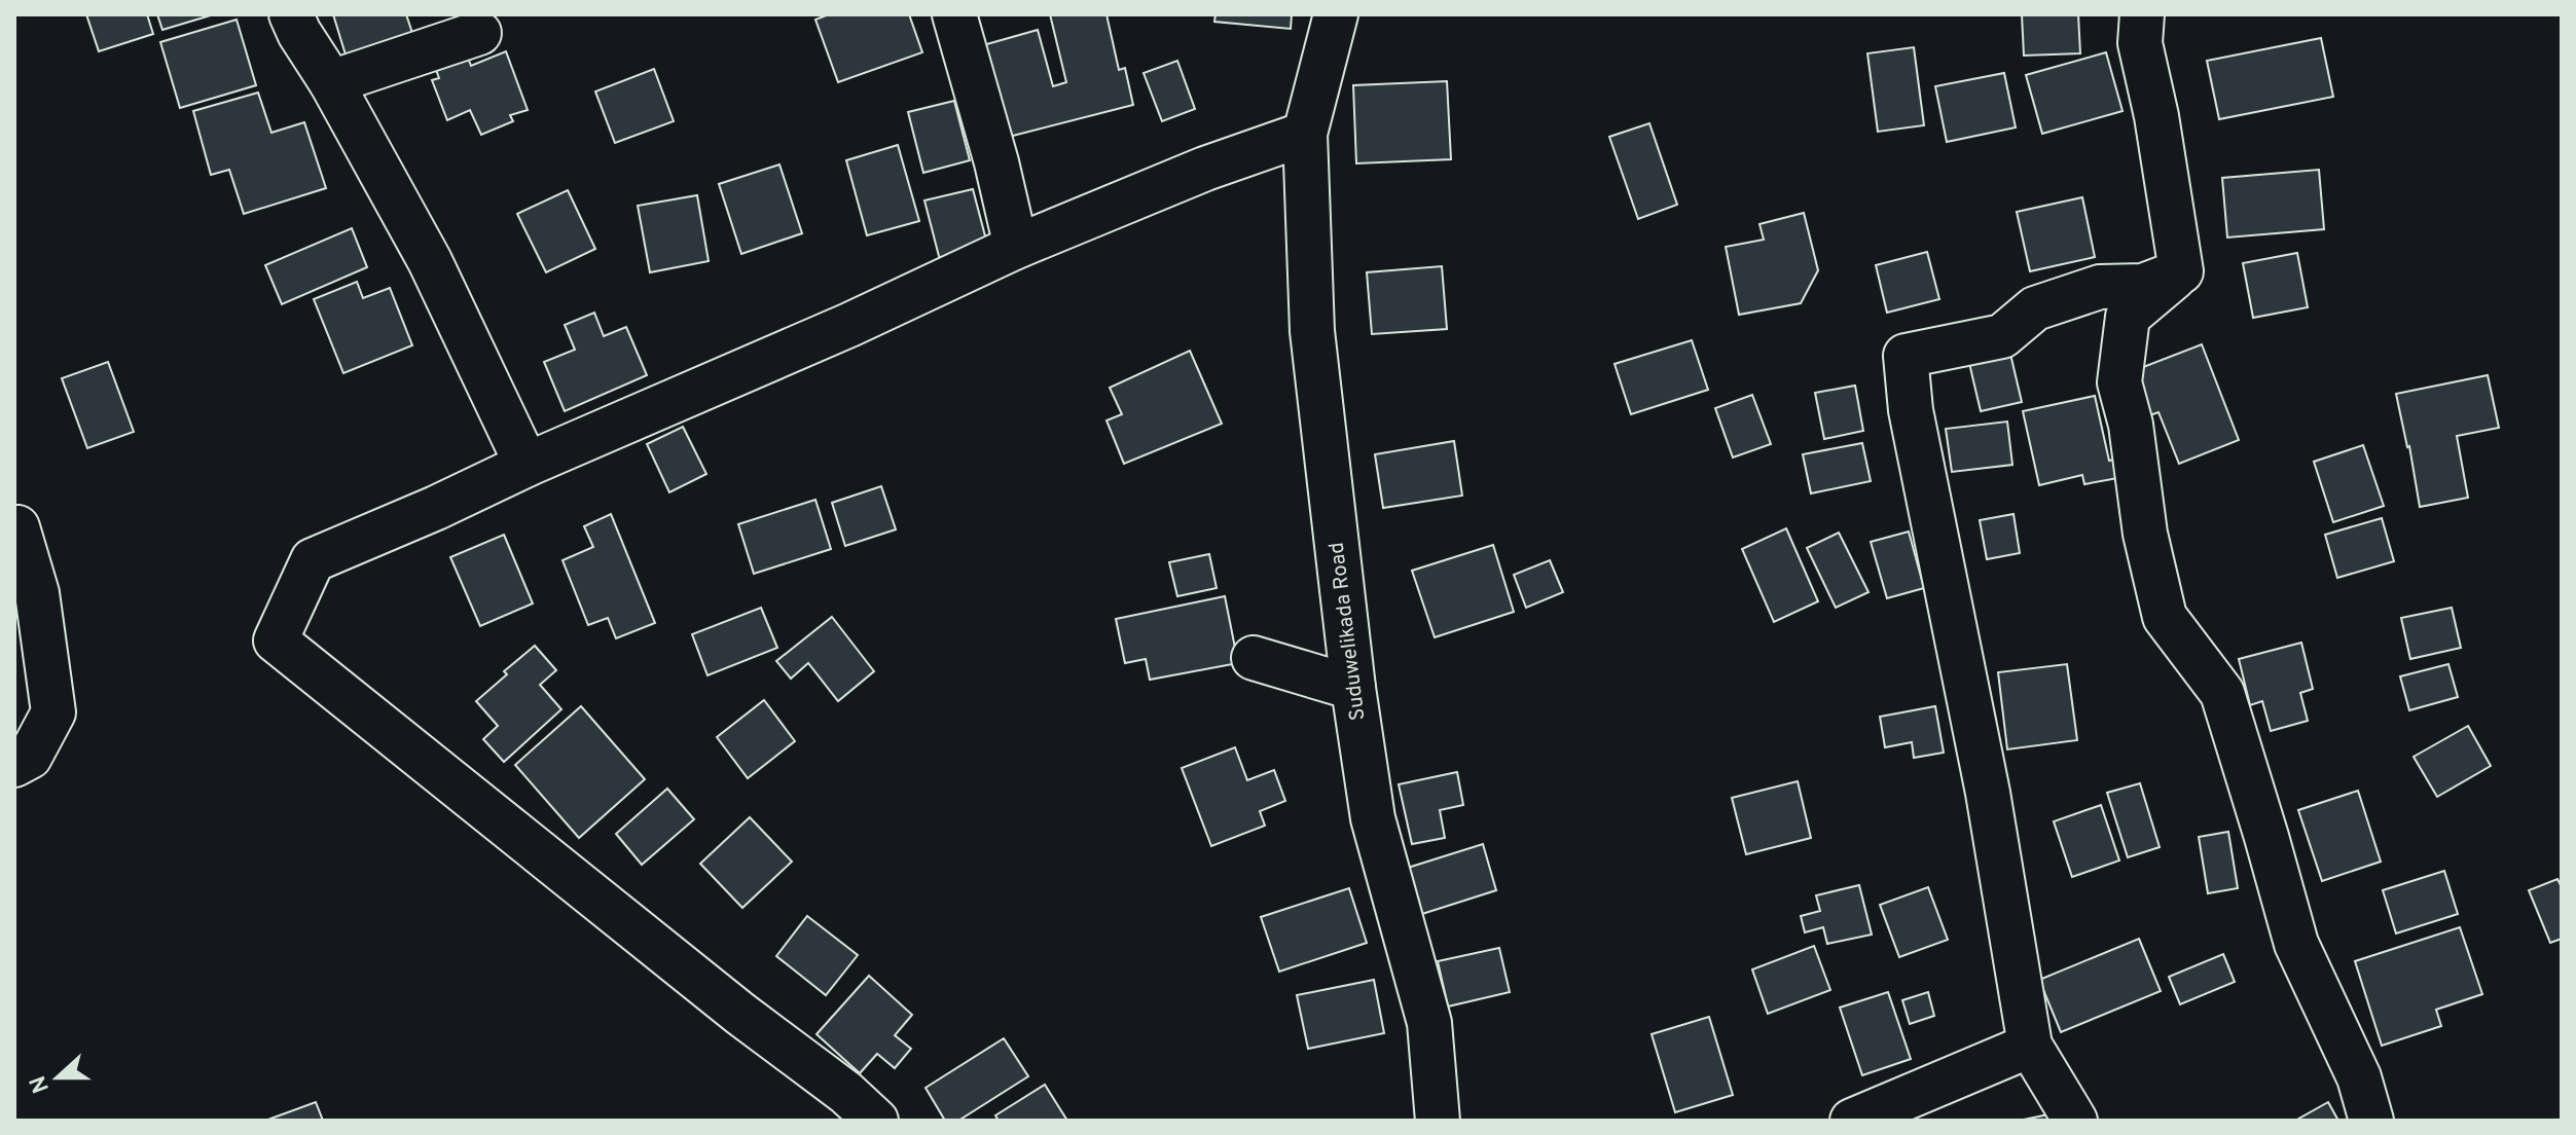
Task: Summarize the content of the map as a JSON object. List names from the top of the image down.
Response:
{
  "streets": {
    "street": ["Suduwelikada Road"]
  },
  "north": "left"
}
